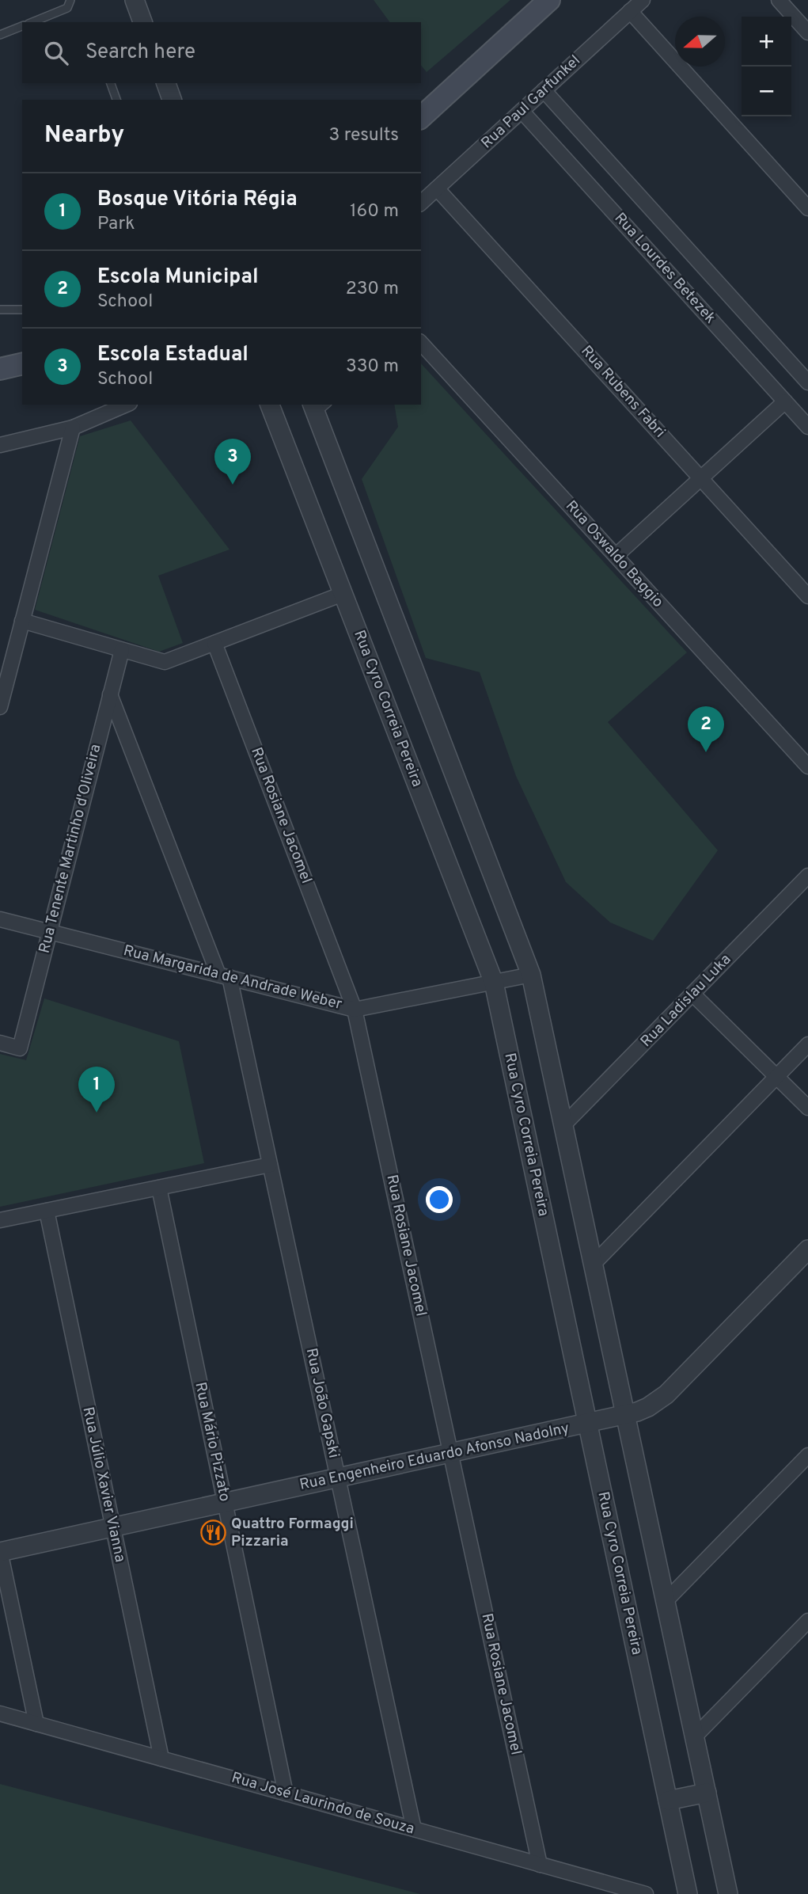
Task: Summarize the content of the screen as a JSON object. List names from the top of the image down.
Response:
{
  "streets": {
    "street": [
      "Rua Paul Garfunkel",
      "Rua Lourdes Betezek",
      "Rua Rubens Fabri",
      "Rua Oswaldo Baggio",
      "Rua Cyro Correia Pereira",
      "Rua Rosiane Jacomel",
      "Rua Tenente Martinho d'Oliveira",
      "Rua Margarida de Andrade Weber",
      "Rua Ladislau Luka",
      "Rua João Gapski",
      "Rua Mário Pizzato",
      "Rua Engenheiro Eduardo Afonso Nadolny",
      "Rua Júlio Xavier Vianna",
      "Rua José Laurindo de Souza"
    ]
  },
  "crossings": [
    ["Rua Paul Garfunkel", "Rua Lourdes Betezek"],
    ["Rua Paul Garfunkel", "Rua Rubens Fabri"],
    ["Rua Cyro Correia Pereira", "Rua Margarida de Andrade Weber"],
    ["Rua Cyro Correia Pereira", "Rua Engenheiro Eduardo Afonso Nadolny"],
    ["Rua Rosiane Jacomel", "Rua Margarida de Andrade Weber"],
    ["Rua Rosiane Jacomel", "Rua Engenheiro Eduardo Afonso Nadolny"],
    ["Rua Rosiane Jacomel", "Rua José Laurindo de Souza"],
    ["Rua Tenente Martinho d'Oliveira", "Rua Margarida de Andrade Weber"],
    ["Rua Tenente Martinho d'Oliveira", "Rua João Gapski"],
    ["Rua Margarida de Andrade Weber", "Rua João Gapski"],
    ["Rua João Gapski", "Rua Engenheiro Eduardo Afonso Nadolny"],
    ["Rua João Gapski", "Rua José Laurindo de Souza"],
    ["Rua Mário Pizzato", "Rua Engenheiro Eduardo Afonso Nadolny"],
    ["Rua Mário Pizzato", "Rua José Laurindo de Souza"],
    ["Rua Engenheiro Eduardo Afonso Nadolny", "Rua Júlio Xavier Vianna"],
    ["Rua Júlio Xavier Vianna", "Rua José Laurindo de Souza"]
  ],
  "places": {
    "restaurant": ["Quattro Formaggi Pizzaria"]
  },
  "north": "left",
  "page": {
    "map_buttons": ["+", "−"],
    "search": "Search here",
    "heading": ["Nearby", "3 results"],
    "list": [
      {
        "mark": "1",
        "name": "Bosque Vitória Régia",
        "note": "Park",
        "value": "160 m"
      },
      {
        "mark": "2",
        "name": "Escola Municipal",
        "note": "School",
        "value": "230 m"
      },
      {
        "mark": "3",
        "name": "Escola Estadual",
        "note": "School",
        "value": "330 m"
      }
    ],
    "pins": ["3", "2", "1"]
  }
}
